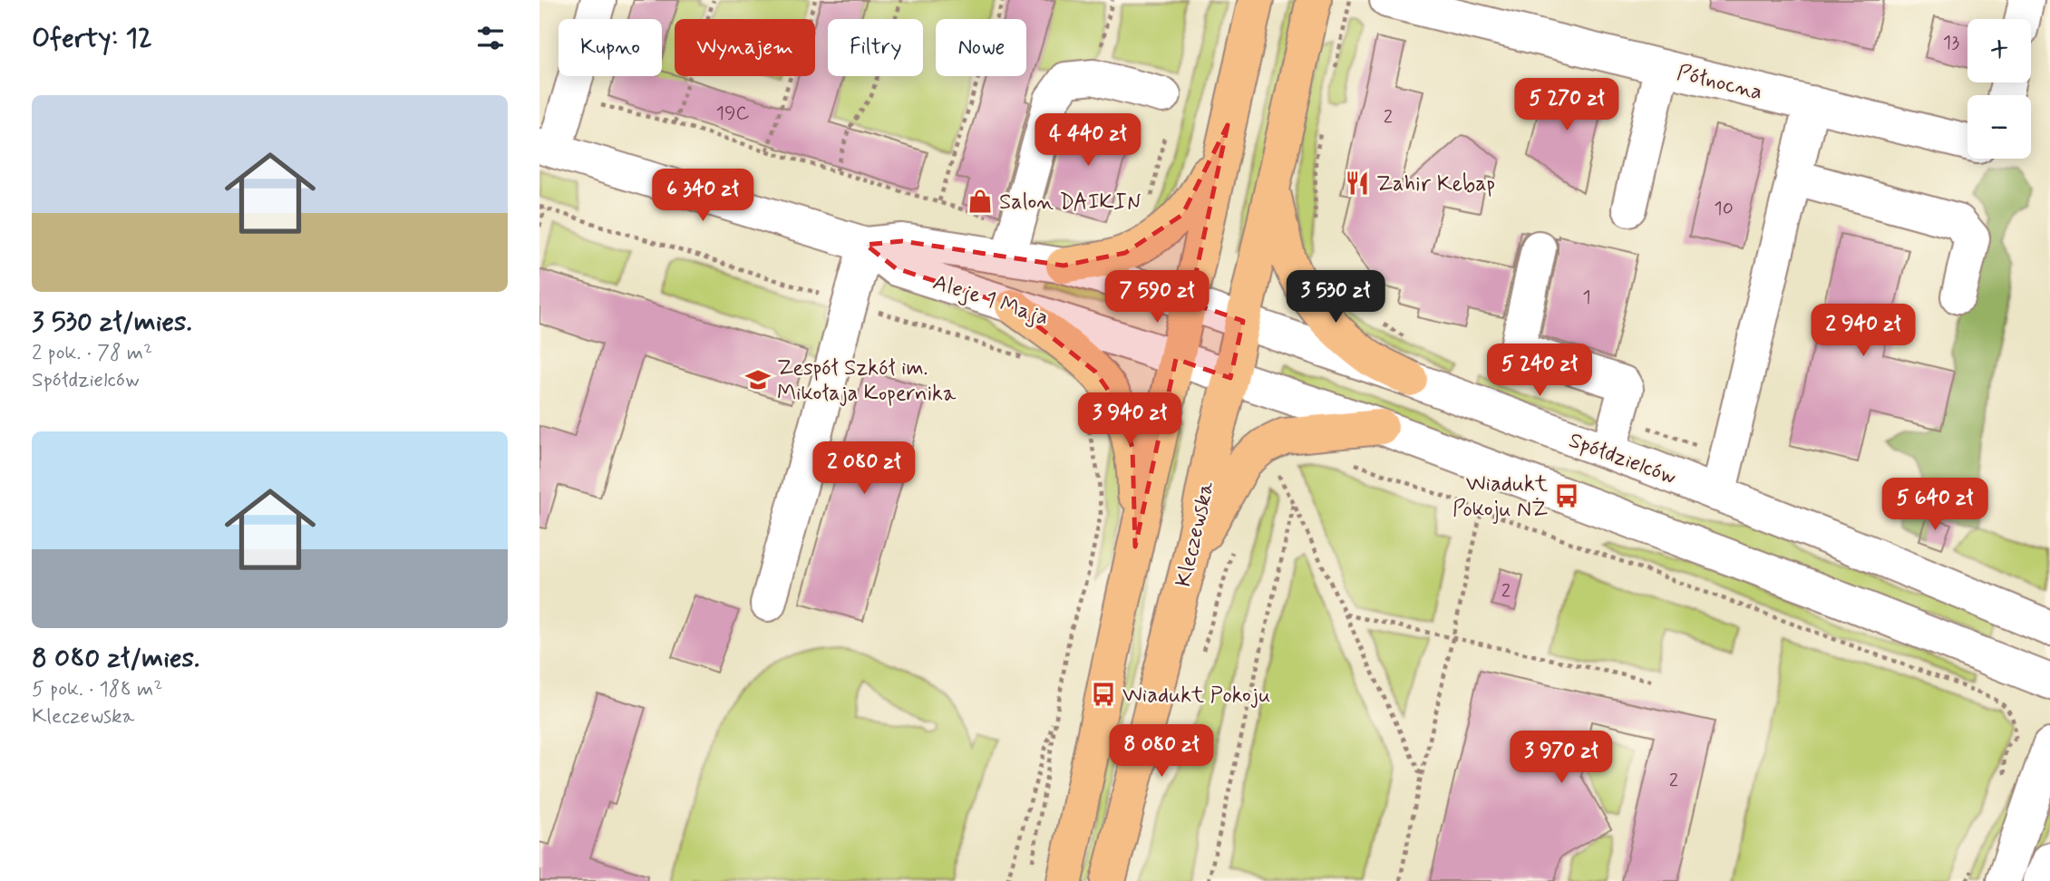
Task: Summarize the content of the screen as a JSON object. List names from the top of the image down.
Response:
{
  "streets": {
    "main road": ["Kleczewska"],
    "street": ["Północna", "Aleje 1 Maja", "Spółdzielców"]
  },
  "crossings": [
    ["Aleje 1 Maja", "Spółdzielców"],
    ["Aleje 1 Maja", "Kleczewska"],
    ["Spółdzielców", "Kleczewska"]
  ],
  "places": {
    "restaurant": ["Zahir Kebap"],
    "shop": ["Salon DAIKIN"],
    "school or university": ["Zespół Szkół im. Mikołaja Kopernika"],
    "bus stop": ["Wiadukt Pokoju NŻ", "Wiadukt Pokoju"]
  },
  "house_numbers": [
    "13",
    "19C",
    "2",
    "10",
    "1",
    "2",
    "2"
  ],
  "page": {
    "heading": "Oferty: 12",
    "map_buttons": ["+", "−"],
    "chip": [
      "Kupno",
      "Wynajem",
      "Filtry",
      "Nowe"
    ],
    "list": [
      {
        "name": "3 530 zł/mies.",
        "note": "2 pok. · 78 m² · Spółdzielców"
      },
      {
        "name": "8 080 zł/mies.",
        "note": "5 pok. · 188 m² · Kleczewska"
      }
    ],
    "price": [
      "5 270 zł",
      "4 440 zł",
      "6 340 zł",
      "7 590 zł",
      "3 530 zł",
      "2 940 zł",
      "5 240 zł",
      "3 940 zł",
      "2 080 zł",
      "5 640 zł",
      "8 080 zł",
      "3 970 zł"
    ]
  }
}
